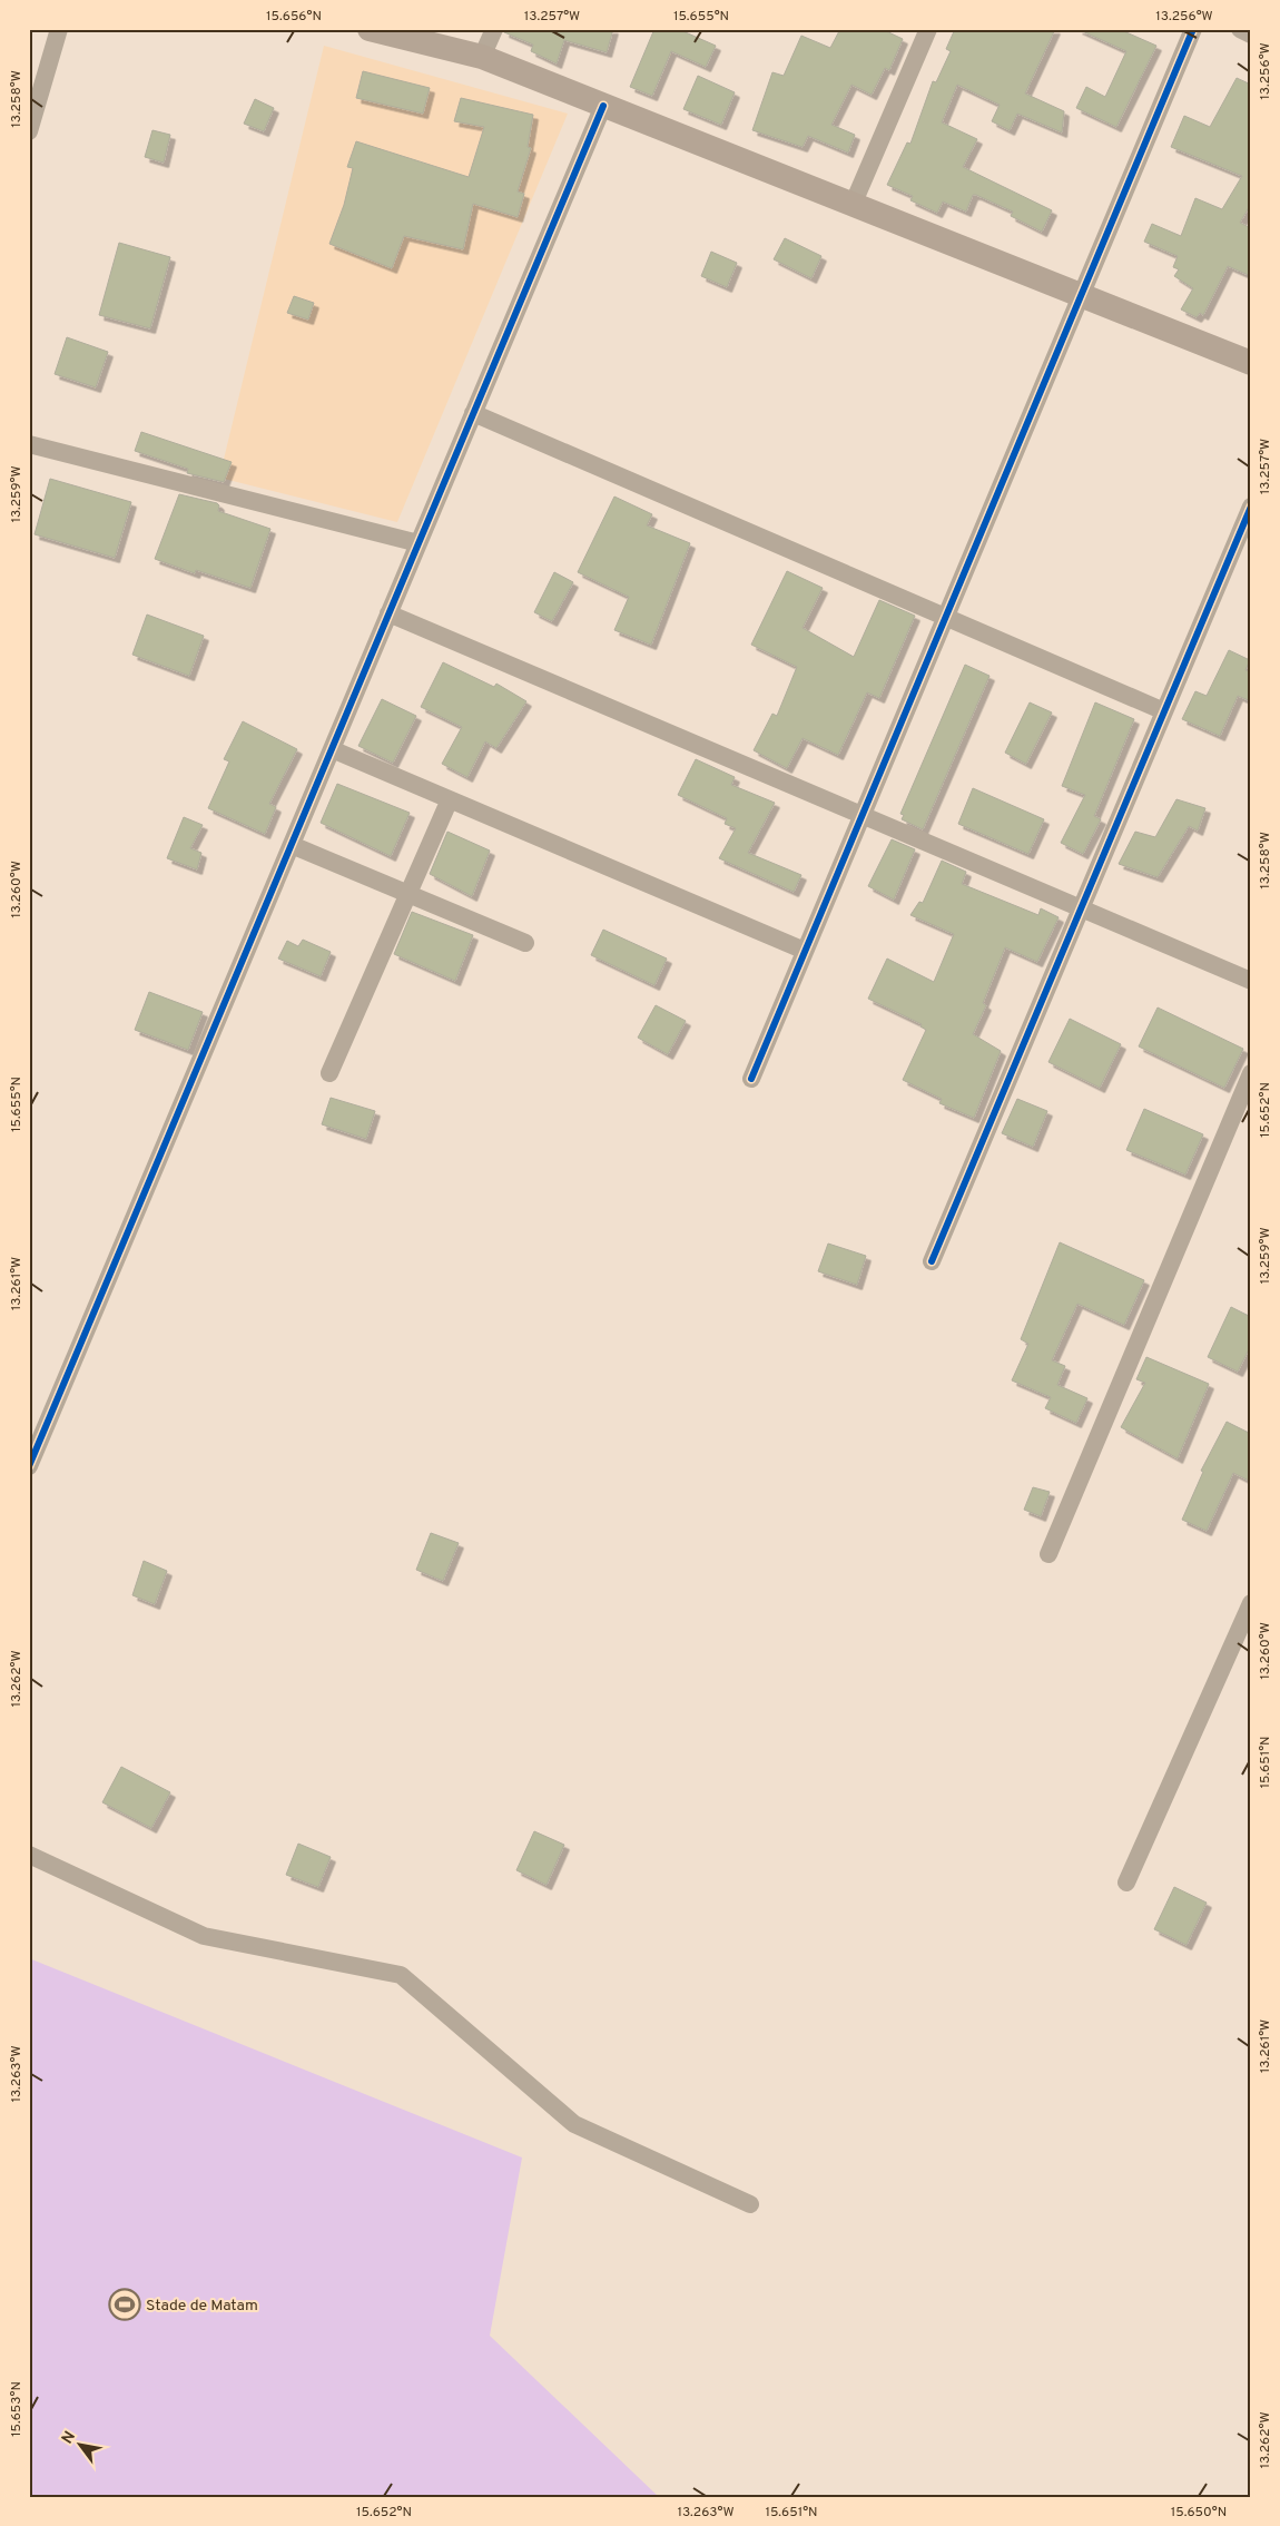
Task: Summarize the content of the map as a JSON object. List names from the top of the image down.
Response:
{
  "places": {
    "sports": ["Stade de Matam"]
  },
  "north": "top left",
  "coordinates": [
    "15.656°N",
    "13.257°W",
    "15.655°N",
    "13.256°W",
    "13.258°W",
    "13.259°W",
    "13.260°W",
    "15.652°N",
    "13.261°W",
    "13.262°W",
    "15.651°N",
    "13.263°W",
    "15.653°N",
    "15.650°N"
  ]
}
